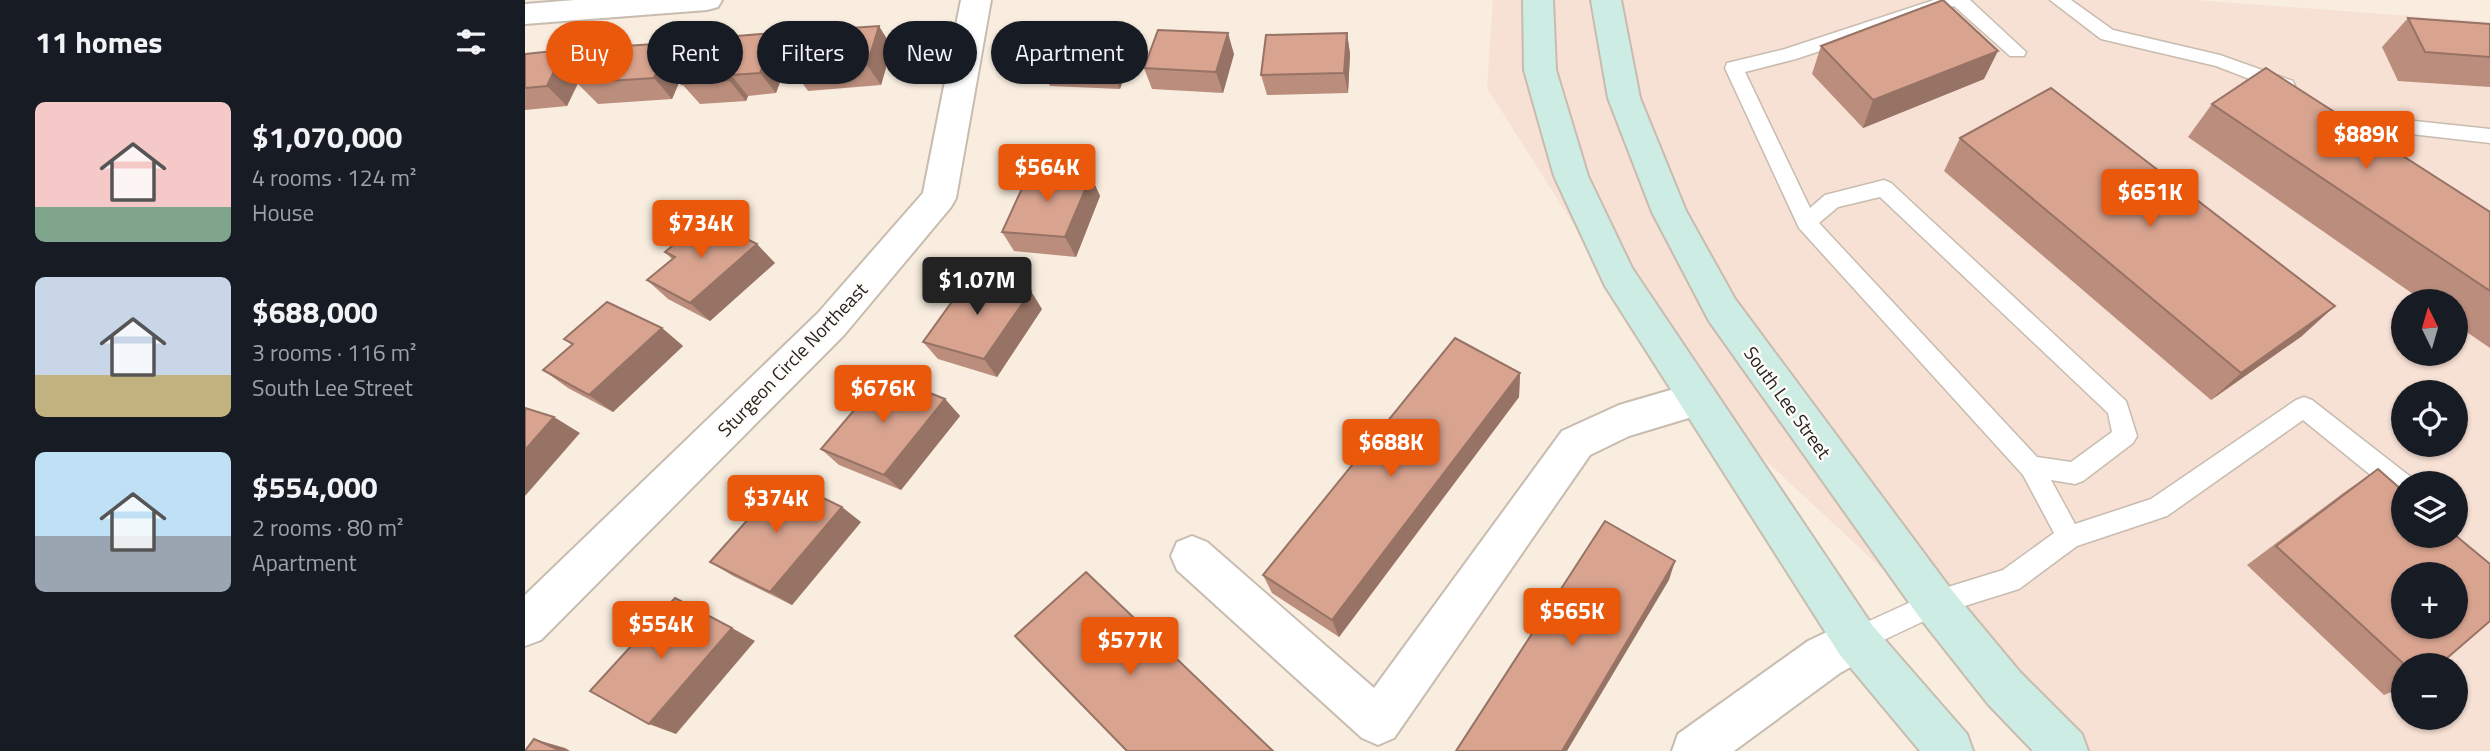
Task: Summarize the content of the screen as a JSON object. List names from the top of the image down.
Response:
{
  "streets": {
    "main road": ["South Lee Street"],
    "street": ["Sturgeon Circle Northeast"]
  },
  "north": "top",
  "page": {
    "heading": "11 homes",
    "chip": [
      "Buy",
      "Rent",
      "Filters",
      "New",
      "Apartment"
    ],
    "list": [
      {
        "name": "$1,070,000",
        "note": "4 rooms · 124 m² · House"
      },
      {
        "name": "$688,000",
        "note": "3 rooms · 116 m² · South Lee Street"
      },
      {
        "name": "$554,000",
        "note": "2 rooms · 80 m² · Apartment"
      }
    ],
    "price": [
      "$889K",
      "$564K",
      "$651K",
      "$734K",
      "$1.07M",
      "$676K",
      "$688K",
      "$374K",
      "$565K",
      "$554K",
      "$577K"
    ],
    "map_buttons": ["+", "−"]
  }
}
